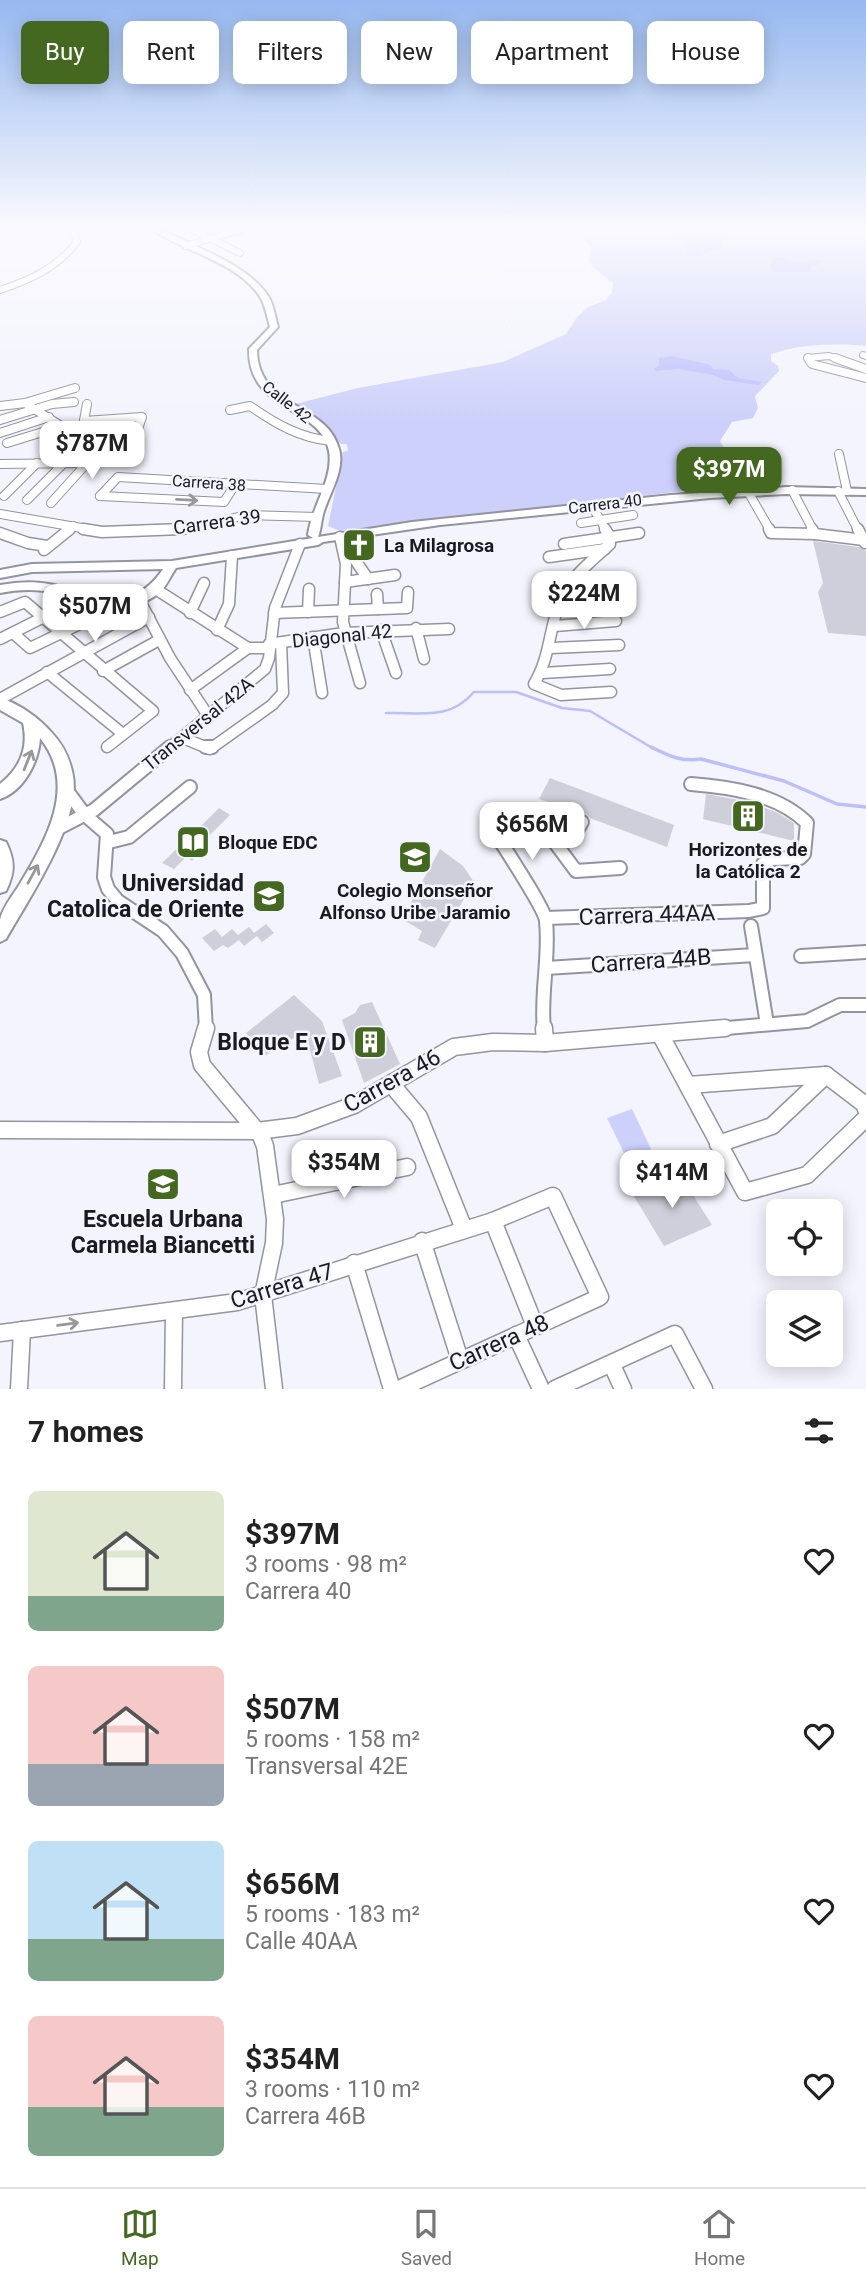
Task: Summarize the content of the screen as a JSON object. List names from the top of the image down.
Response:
{
  "streets": {
    "main road": ["Calle 42", "Carrera 40"],
    "street": [
      "Carrera 38",
      "Carrera 39",
      "Diagonal 42",
      "Transversal 42A",
      "Carrera 44AA",
      "Carrera 44B",
      "Carrera 46",
      "Carrera 47",
      "Carrera 48"
    ]
  },
  "crossings": [
    ["Carrera 38", "Carrera 39"],
    ["Carrera 40", "Transversal 42A"],
    ["Diagonal 42", "Transversal 42A"],
    ["Carrera 47", "Carrera 48"]
  ],
  "places": {
    "church": ["La Milagrosa"],
    "building": ["Horizontes de la Católica 2", "Bloque E y D"],
    "library": ["Bloque EDC"],
    "school or university": ["Colegio Monseñor Alfonso Uribe Jaramio", "Universidad Catolica de Oriente", "Escuela Urbana Carmela Biancetti"]
  },
  "page": {
    "chip": [
      "Buy",
      "Rent",
      "Filters",
      "New",
      "Apartment",
      "House"
    ],
    "price": [
      "$787M",
      "$397M",
      "$224M",
      "$507M",
      "$656M",
      "$354M",
      "$414M"
    ],
    "heading": "7 homes",
    "list": [
      {
        "name": "$397M",
        "note": "3 rooms · 98 m² · Carrera 40"
      },
      {
        "name": "$507M",
        "note": "5 rooms · 158 m² · Transversal 42E"
      },
      {
        "name": "$656M",
        "note": "5 rooms · 183 m² · Calle 40AA"
      },
      {
        "name": "$354M",
        "note": "3 rooms · 110 m² · Carrera 46B"
      }
    ],
    "tabs": ["Map", "Saved", "Home"]
  }
}
